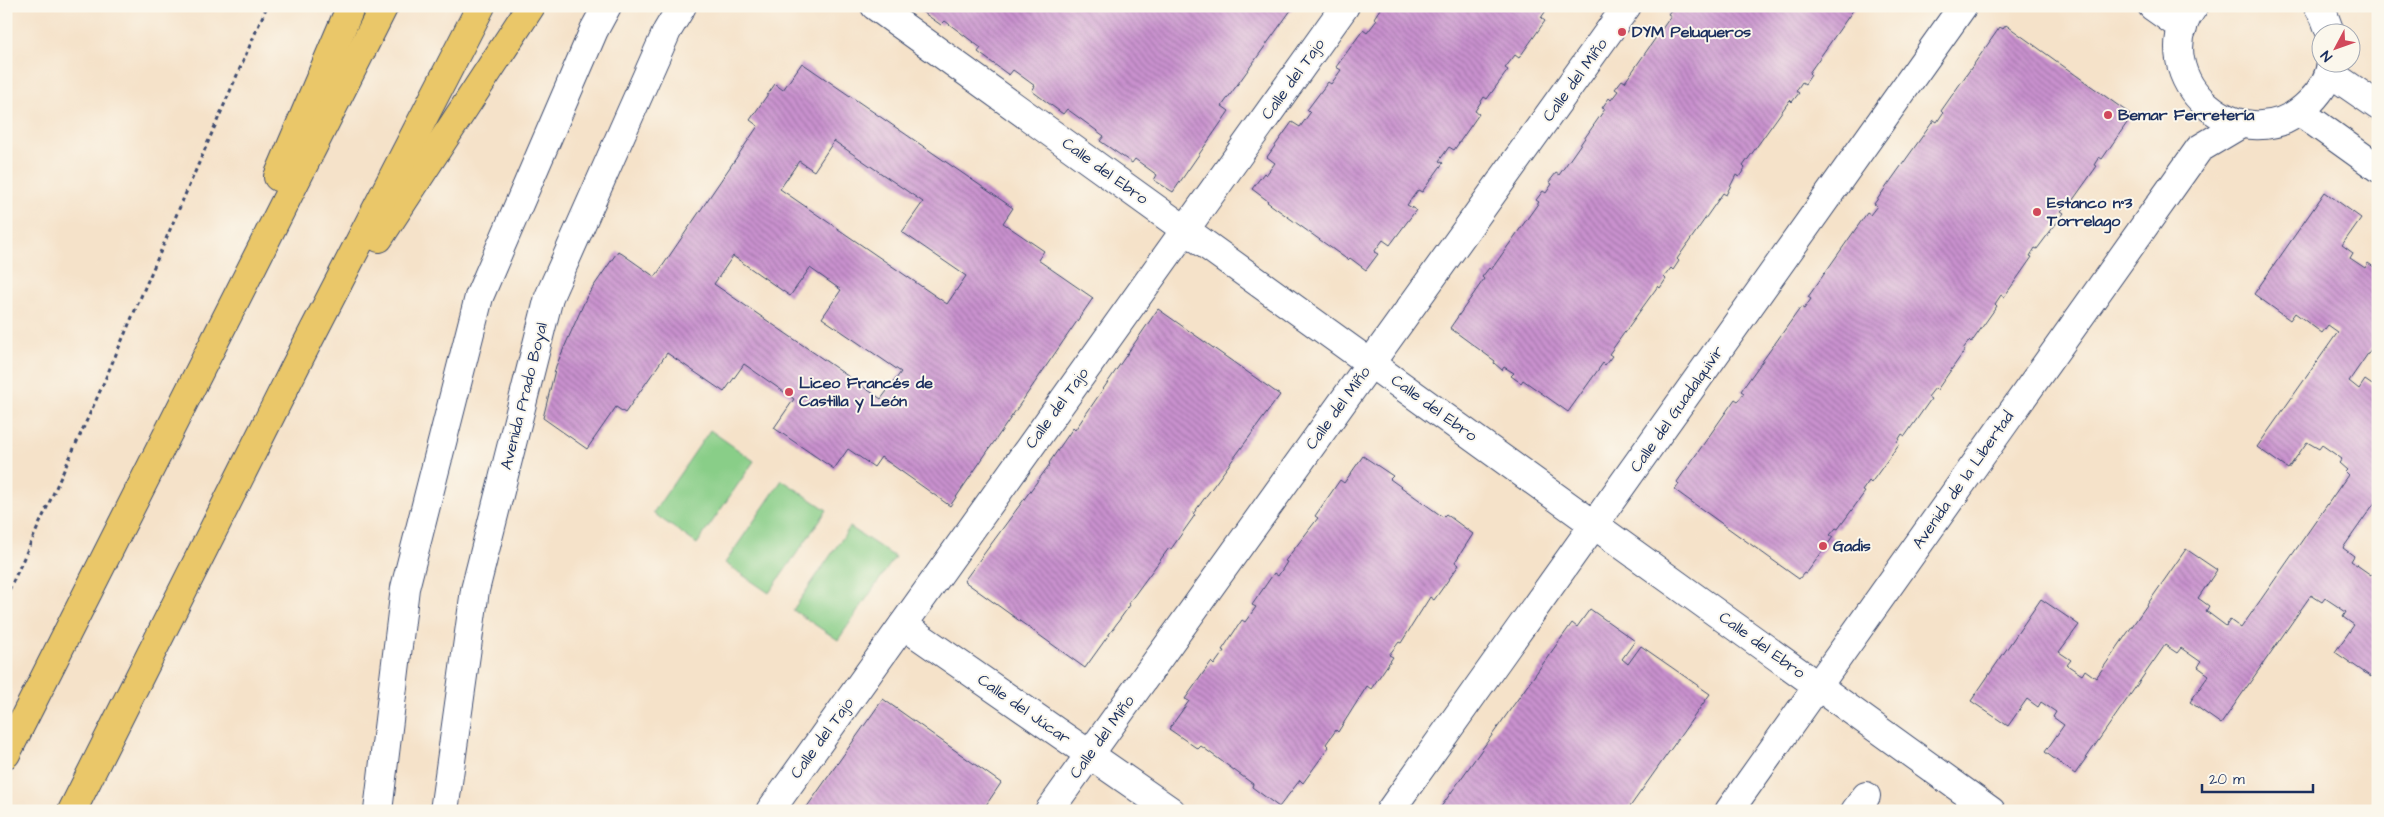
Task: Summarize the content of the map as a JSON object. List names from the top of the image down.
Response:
{
  "streets": {
    "street": [
      "Calle del Tajo",
      "Calle del Miño",
      "Calle del Ebro",
      "Avenida Prado Boyal",
      "Calle del Guadalquivir",
      "Avenida de la Libertad",
      "Calle del Júcar"
    ]
  },
  "crossings": [
    ["Calle del Tajo", "Calle del Ebro"],
    ["Calle del Tajo", "Calle del Júcar"],
    ["Calle del Miño", "Calle del Ebro"],
    ["Calle del Miño", "Calle del Júcar"],
    ["Calle del Ebro", "Calle del Guadalquivir"],
    ["Calle del Ebro", "Avenida de la Libertad"]
  ],
  "places": [
    "DYM Peluqueros",
    "Bemar Ferretería",
    "Estanco n°3 Torrelago",
    "Liceo Francés de Castilla y León",
    "Gadis"
  ],
  "scale_bar": "20 m",
  "north": "bottom left"
}
